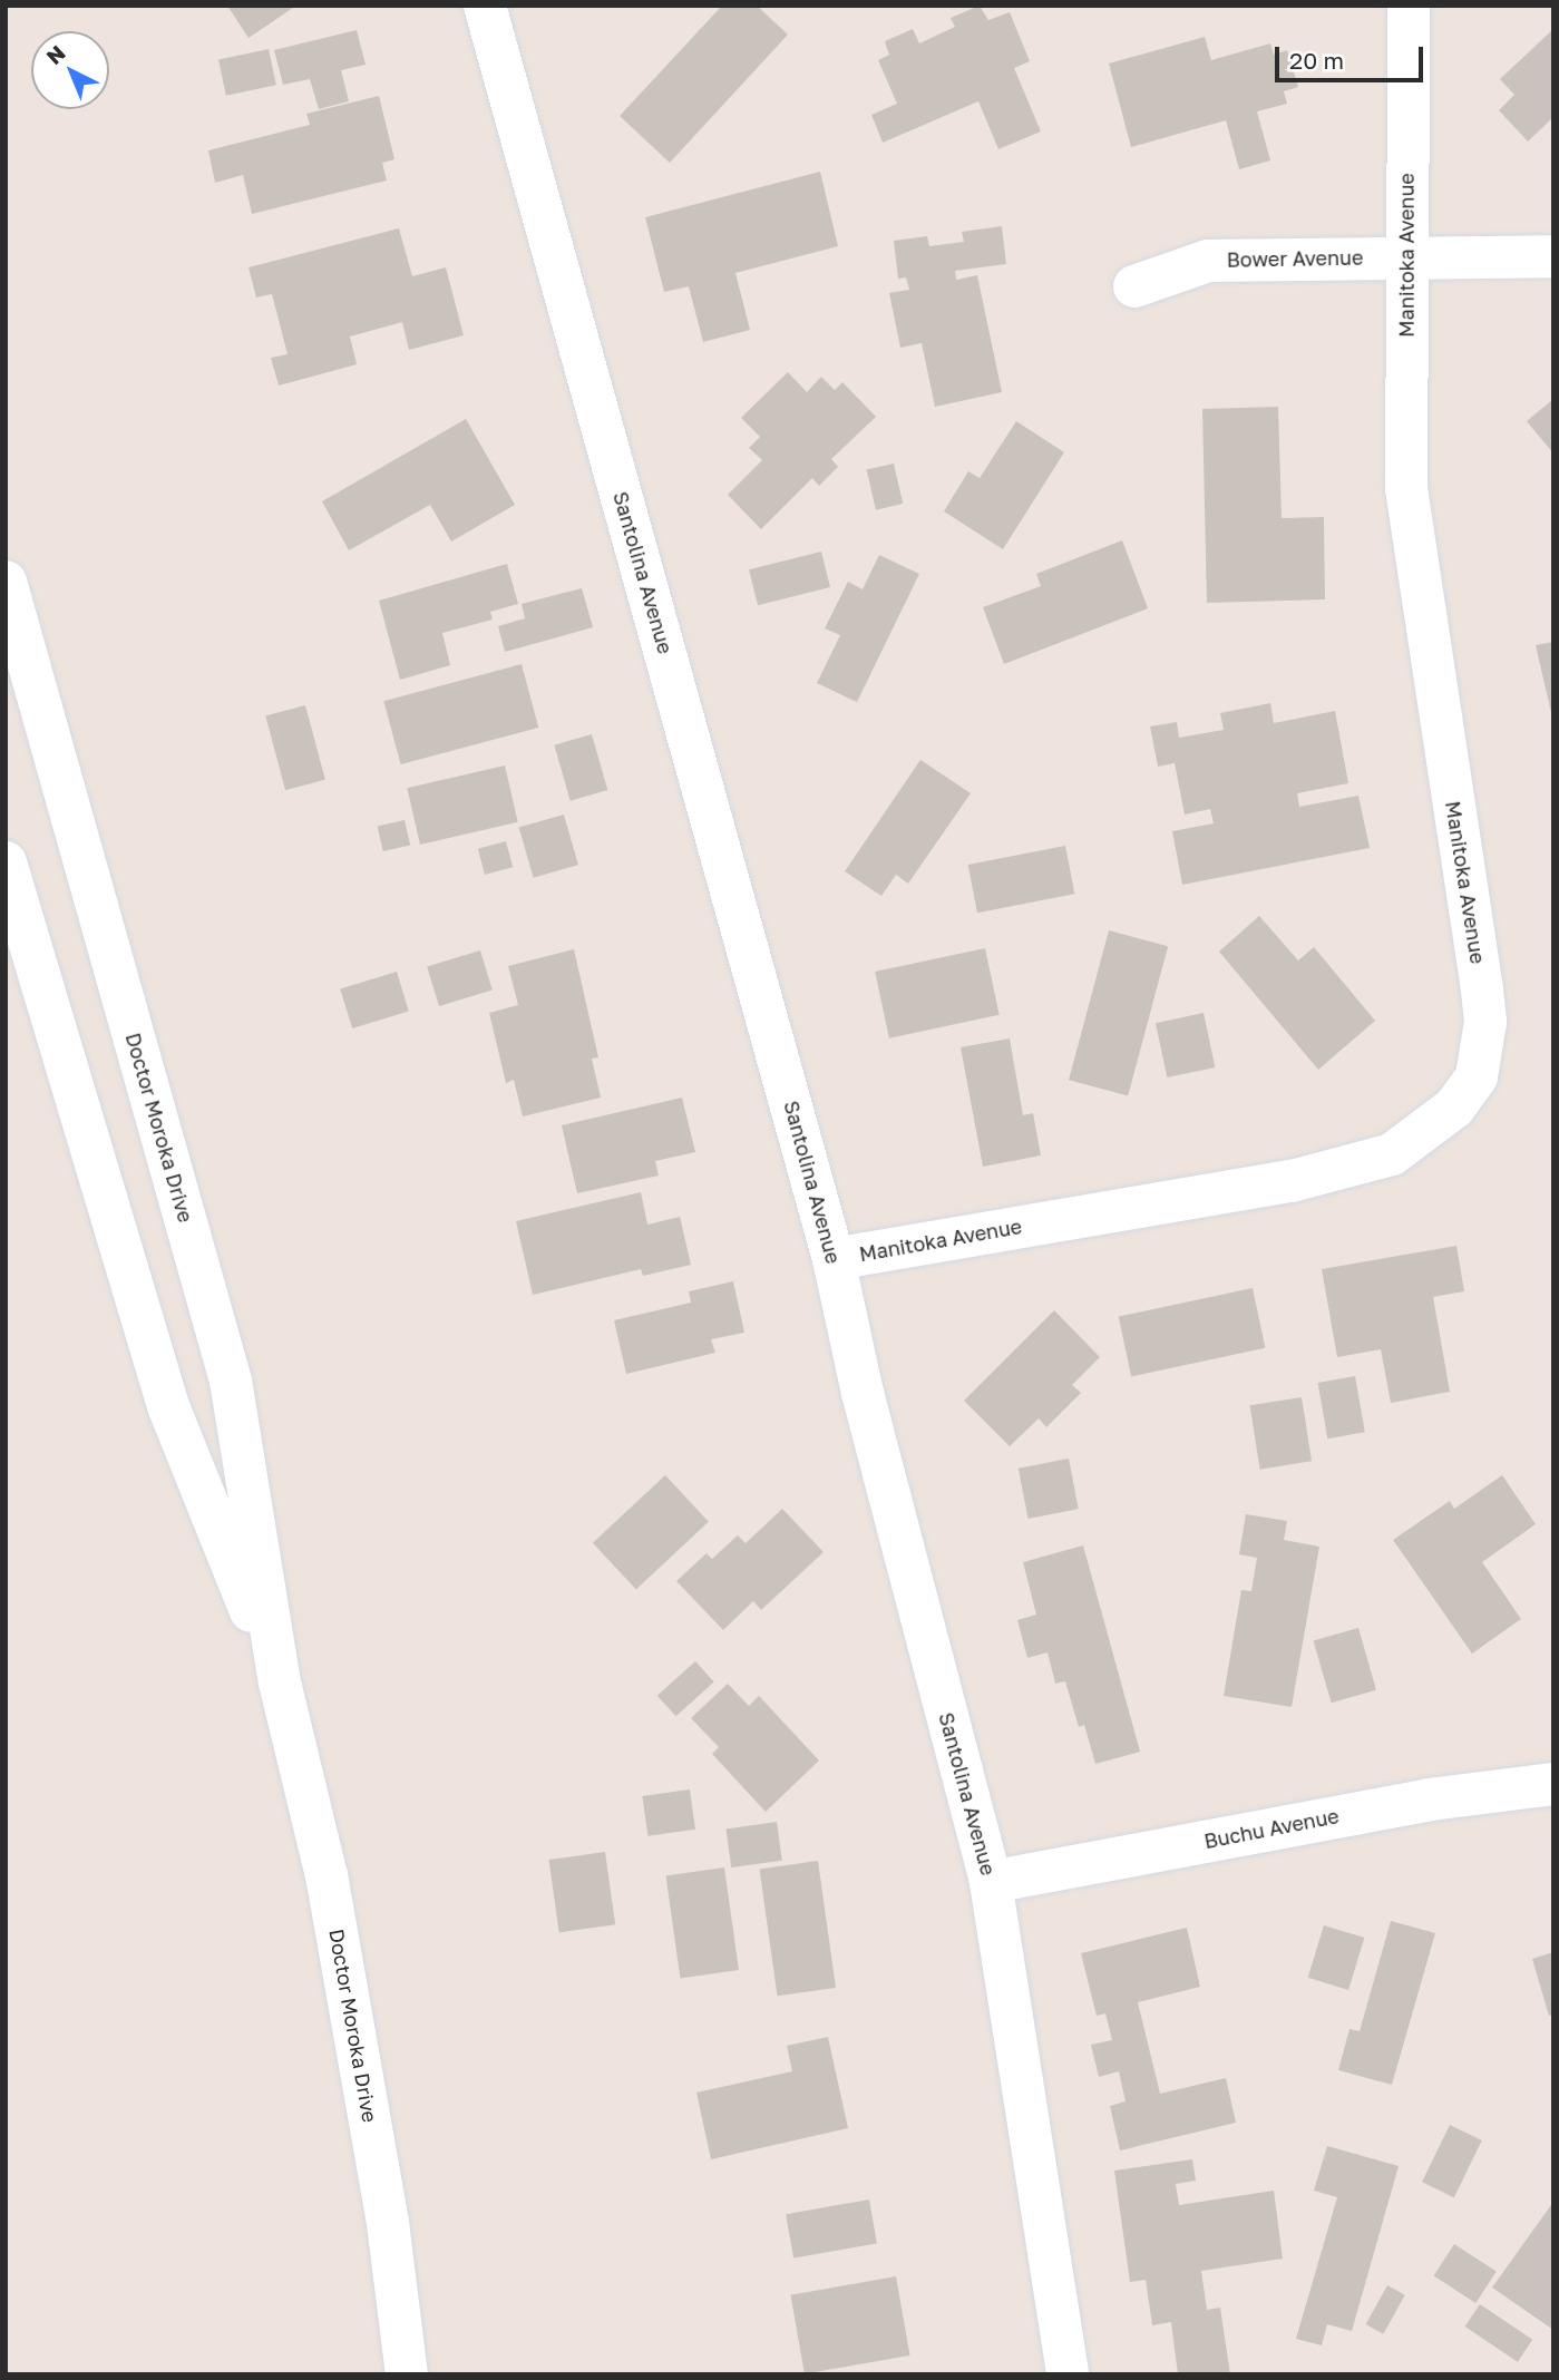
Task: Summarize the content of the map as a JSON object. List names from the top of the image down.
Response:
{
  "streets": {
    "street": [
      "Manitoka Avenue",
      "Bower Avenue",
      "Santolina Avenue",
      "Doctor Moroka Drive",
      "Buchu Avenue"
    ]
  },
  "crossings": [
    ["Manitoka Avenue", "Bower Avenue"],
    ["Manitoka Avenue", "Santolina Avenue"],
    ["Santolina Avenue", "Buchu Avenue"]
  ],
  "scale_bar": "20 m",
  "north": "top left"
}
